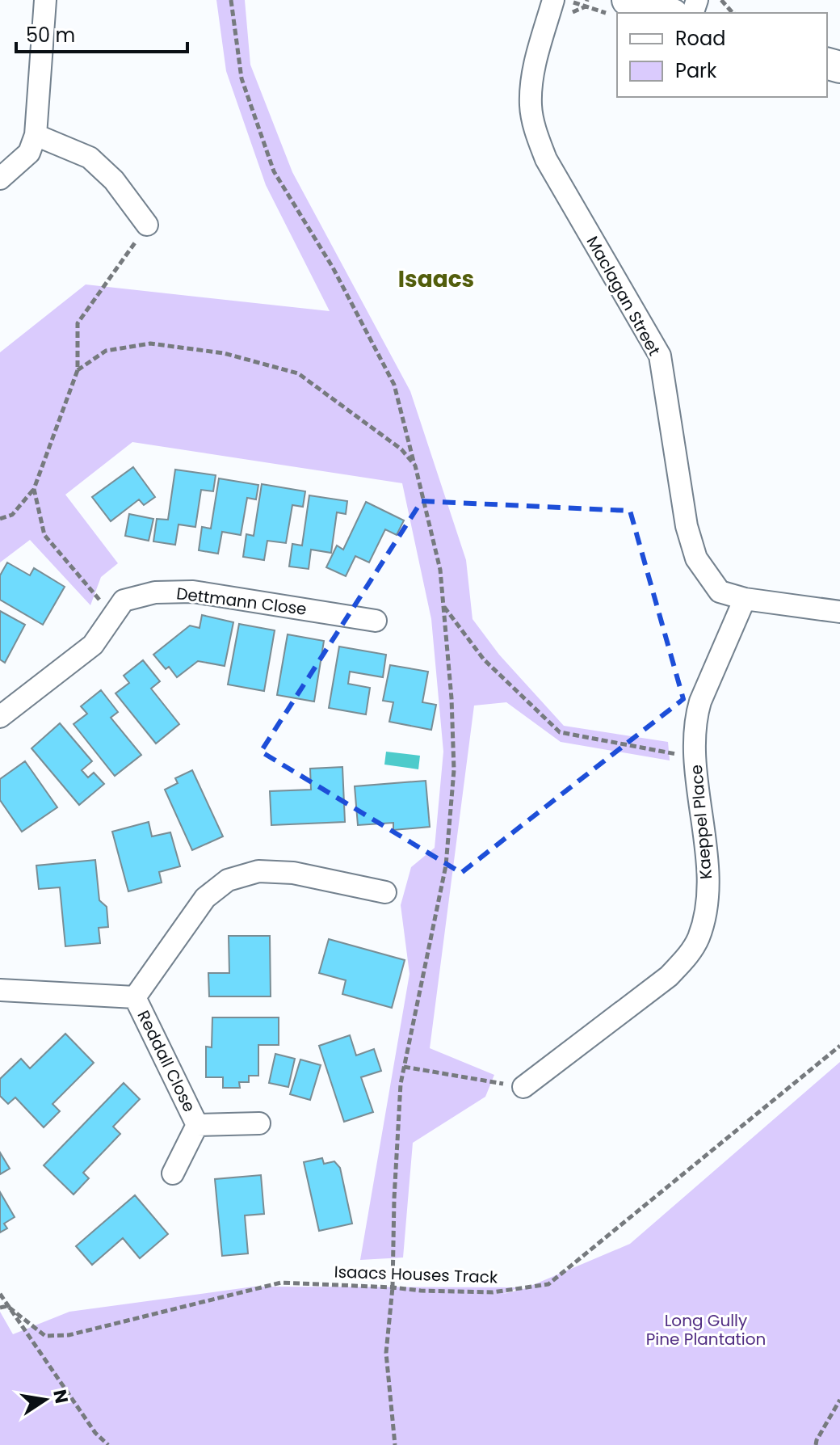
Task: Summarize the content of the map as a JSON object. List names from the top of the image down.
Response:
{
  "streets": {
    "street": [
      "Maclagan Street",
      "Dettmann Close",
      "Kaeppel Place",
      "Reddall Close"
    ],
    "path": ["Isaacs Houses Track"]
  },
  "crossings": [
    ["Maclagan Street", "Kaeppel Place"]
  ],
  "districts": ["Isaacs"],
  "parks": ["Long Gully Pine Plantation"],
  "legend": ["Road", "Park"],
  "scale_bar": "50 m",
  "north": "right"
}
